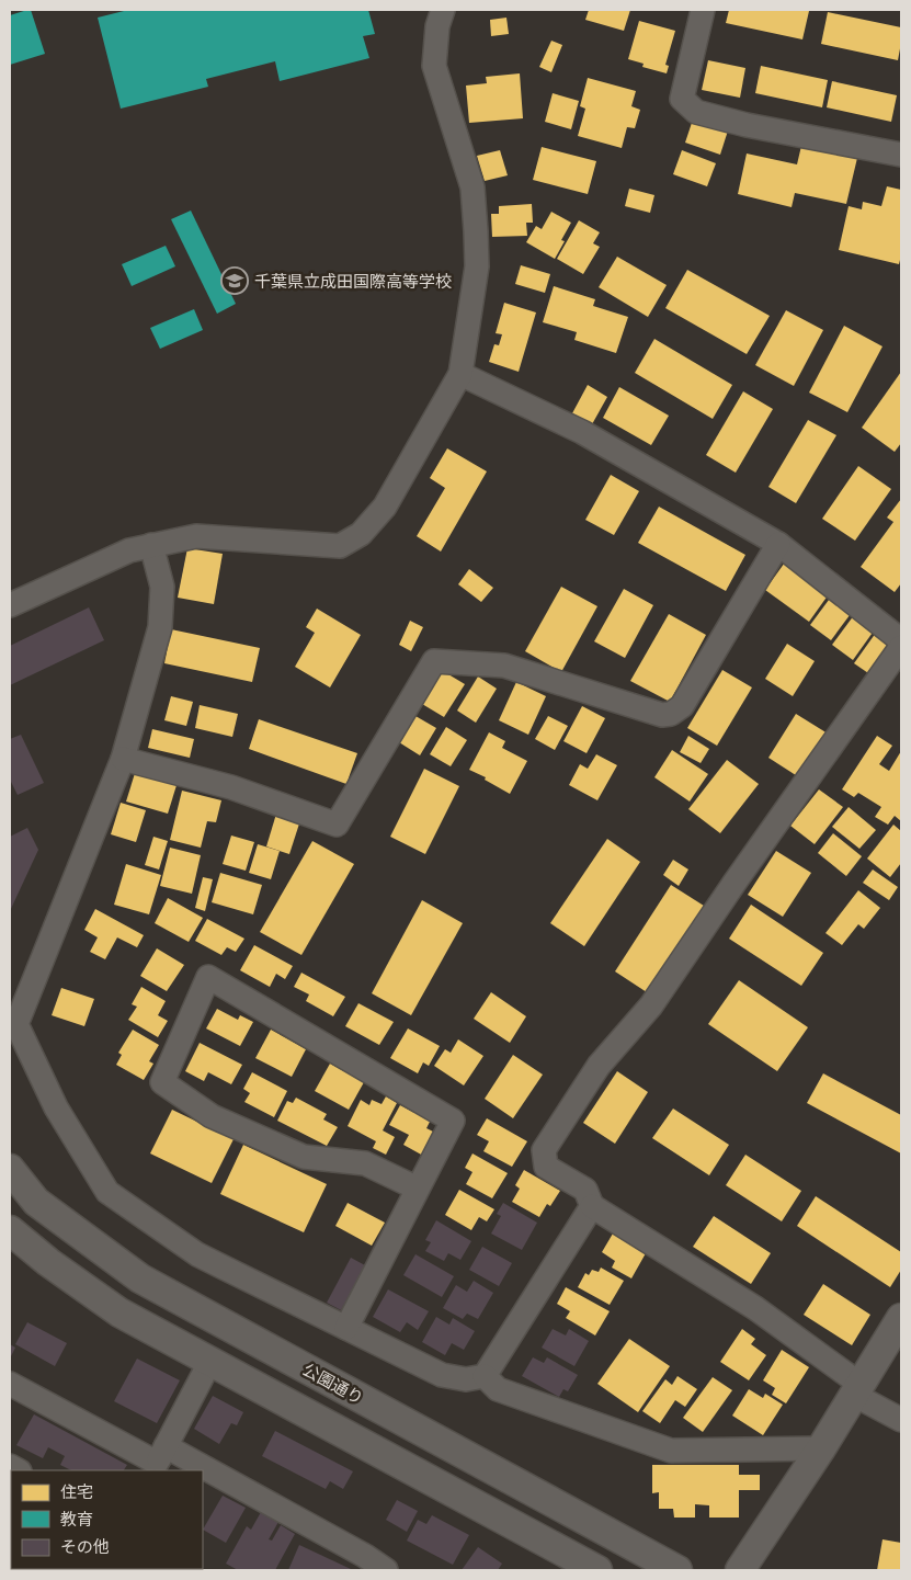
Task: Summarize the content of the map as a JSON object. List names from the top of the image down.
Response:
{
  "streets": {
    "street": ["公園通り"]
  },
  "places": {
    "school or university": ["千葉県立成田国際高等学校"]
  },
  "legend": ["住宅", "教育", "その他"]
}
